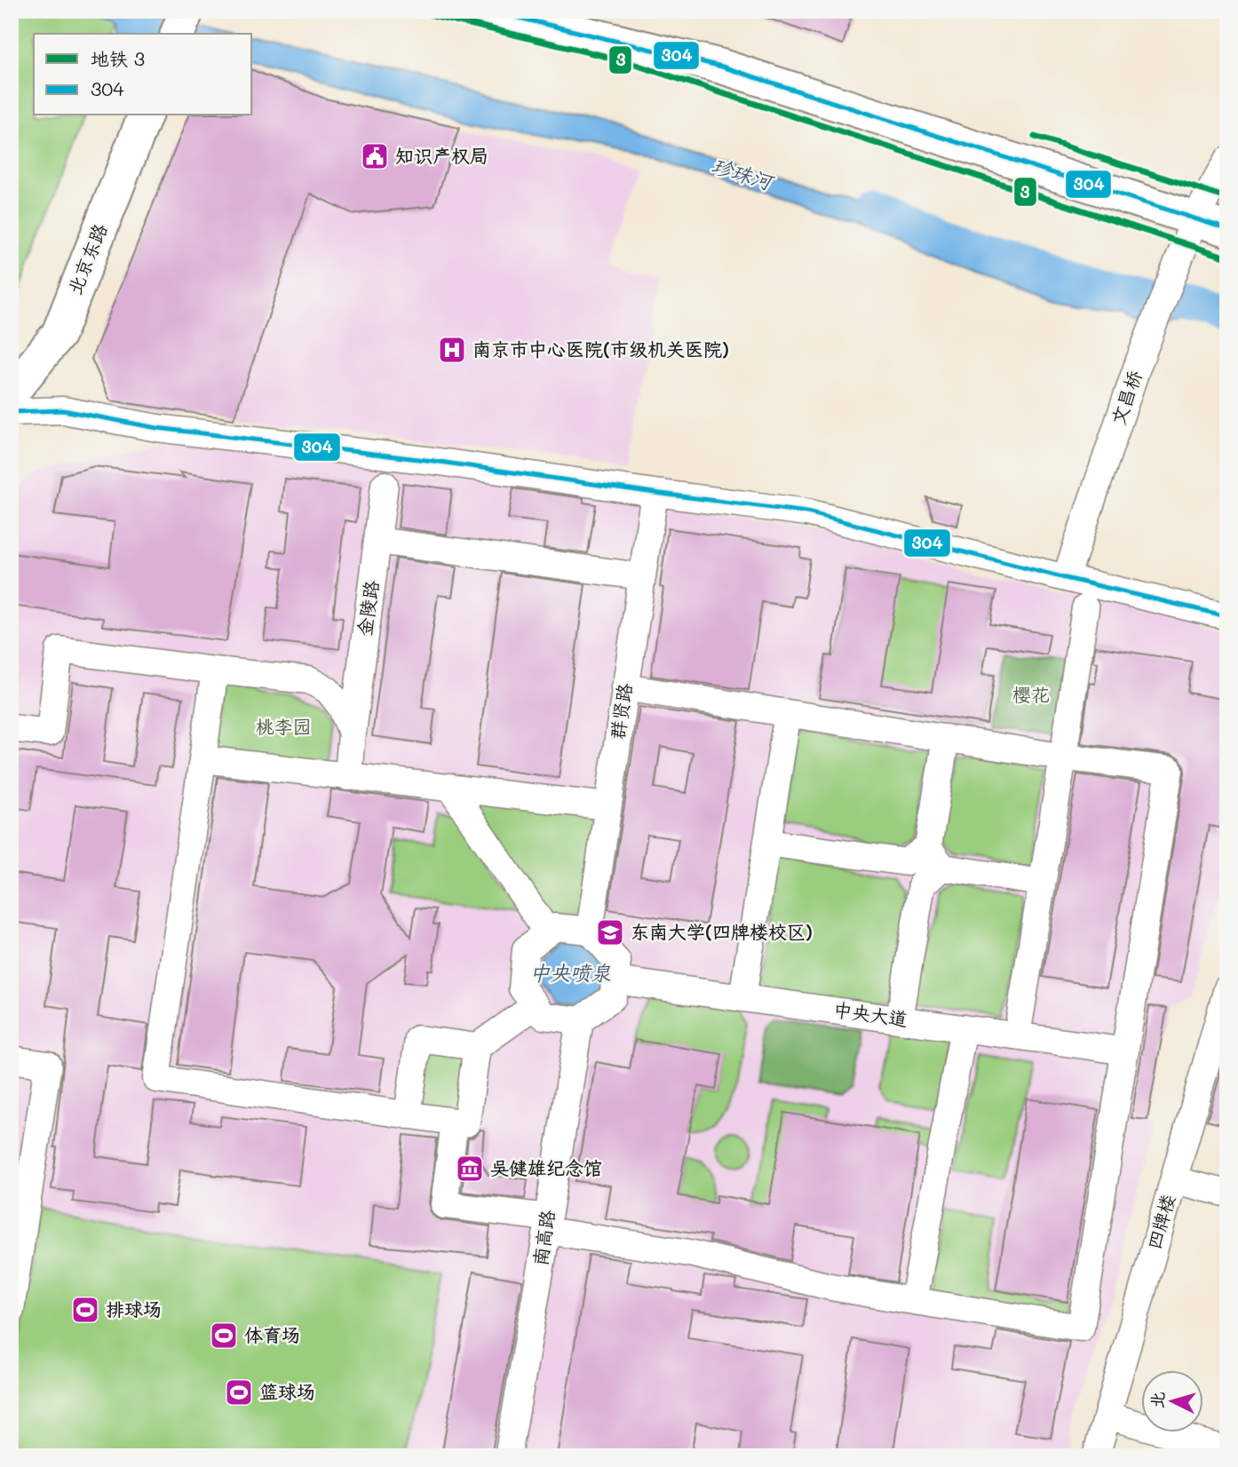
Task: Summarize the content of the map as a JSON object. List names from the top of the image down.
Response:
{
  "streets": {
    "main road": ["北京东路"],
    "street": [
      "文昌桥",
      "金陵路",
      "群贤路",
      "中央大道",
      "四牌楼",
      "南高路"
    ]
  },
  "crossings": [
    ["群贤路", "中央大道"],
    ["群贤路", "南高路"],
    ["中央大道", "南高路"]
  ],
  "water": ["珍珠河", "中央喷泉"],
  "parks": ["樱花", "桃李园"],
  "places": {
    "public building": ["知识产权局"],
    "hospital": ["南京市中心医院(市级机关医院)"],
    "school or university": ["东南大学(四牌楼校区)"],
    "museum": ["吴健雄纪念馆"],
    "sports": ["排球场", "体育场", "篮球场"]
  },
  "lines": ["metro line 3", "transit line 304"],
  "legend": ["地铁 3", "304"],
  "north": "left"
}
